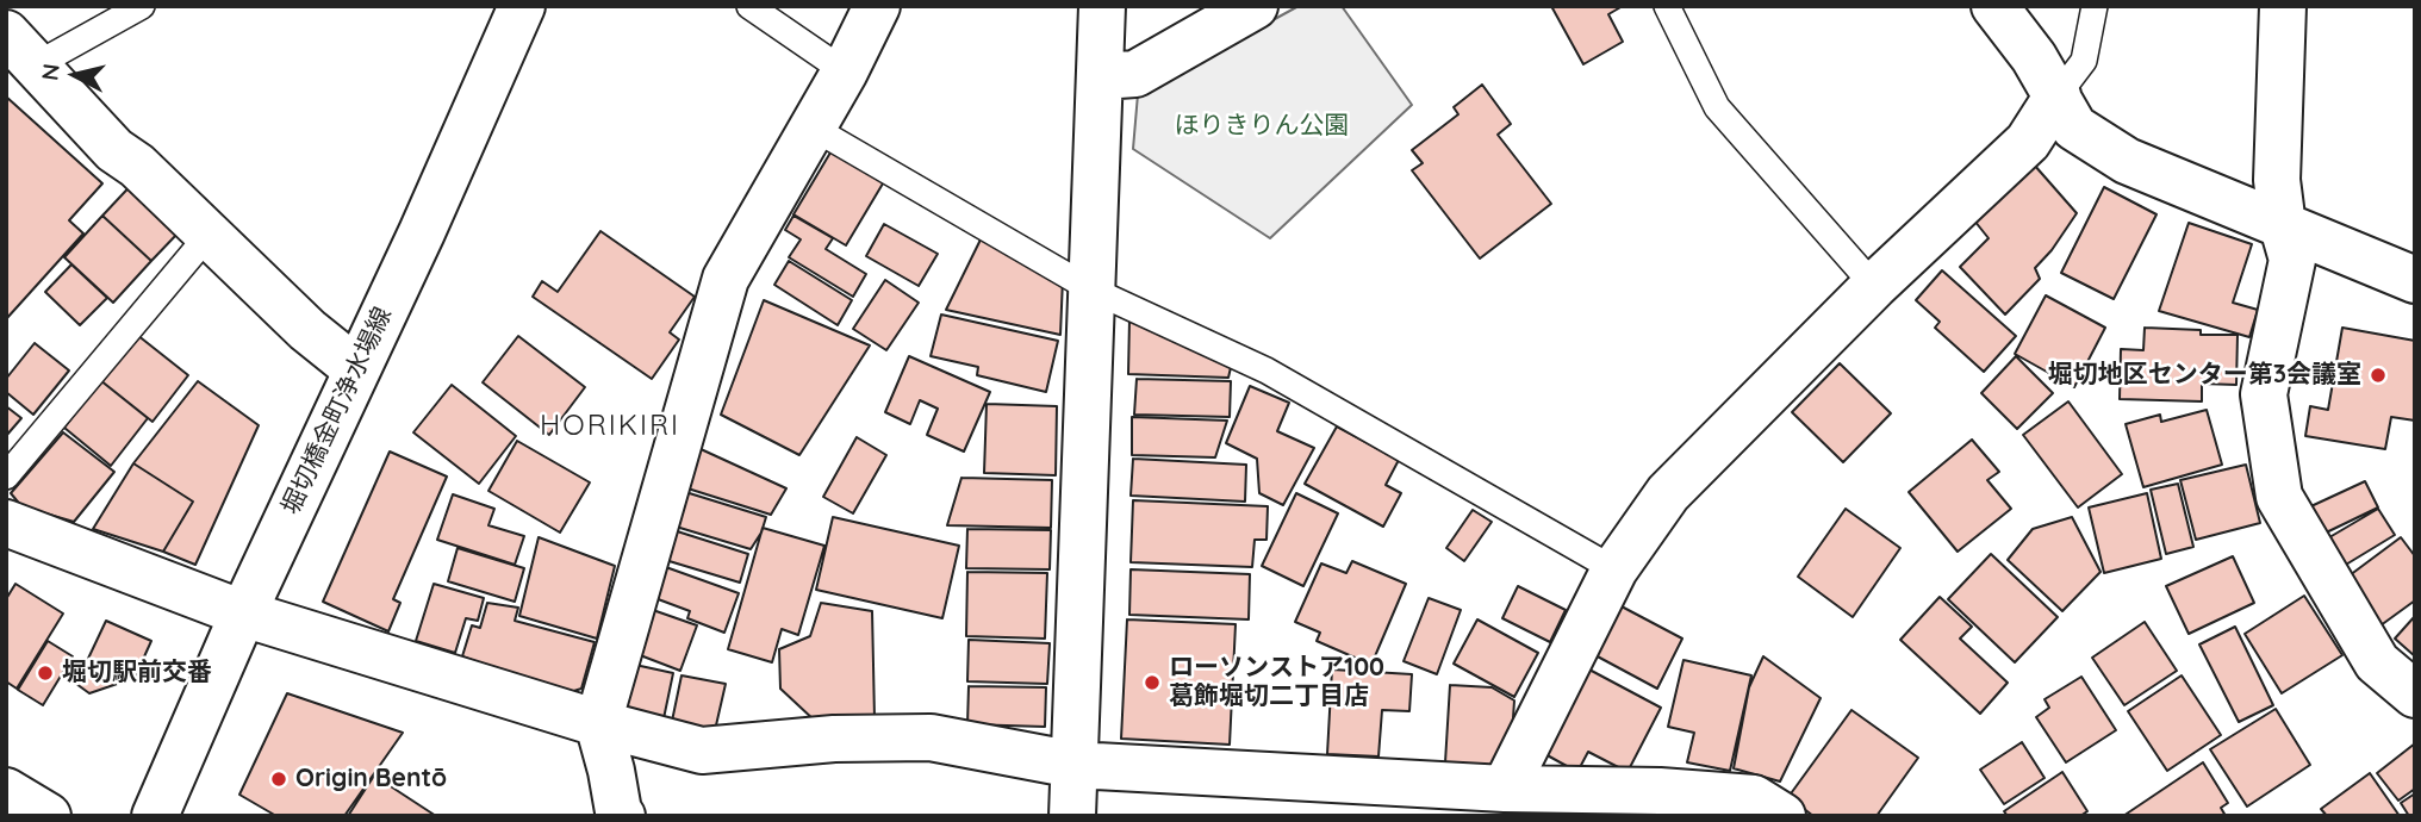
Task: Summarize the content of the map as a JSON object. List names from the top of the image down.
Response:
{
  "streets": {
    "street": ["堀切橋金町浄水場線"]
  },
  "districts": ["HORIKIRI"],
  "parks": ["ほりきりん公園"],
  "places": [
    "堀切地区センター第3会議室",
    "堀切駅前交番",
    "ローソンストア100 葛飾堀切二丁目店",
    "Origin Bentō"
  ],
  "north": "left"
}
